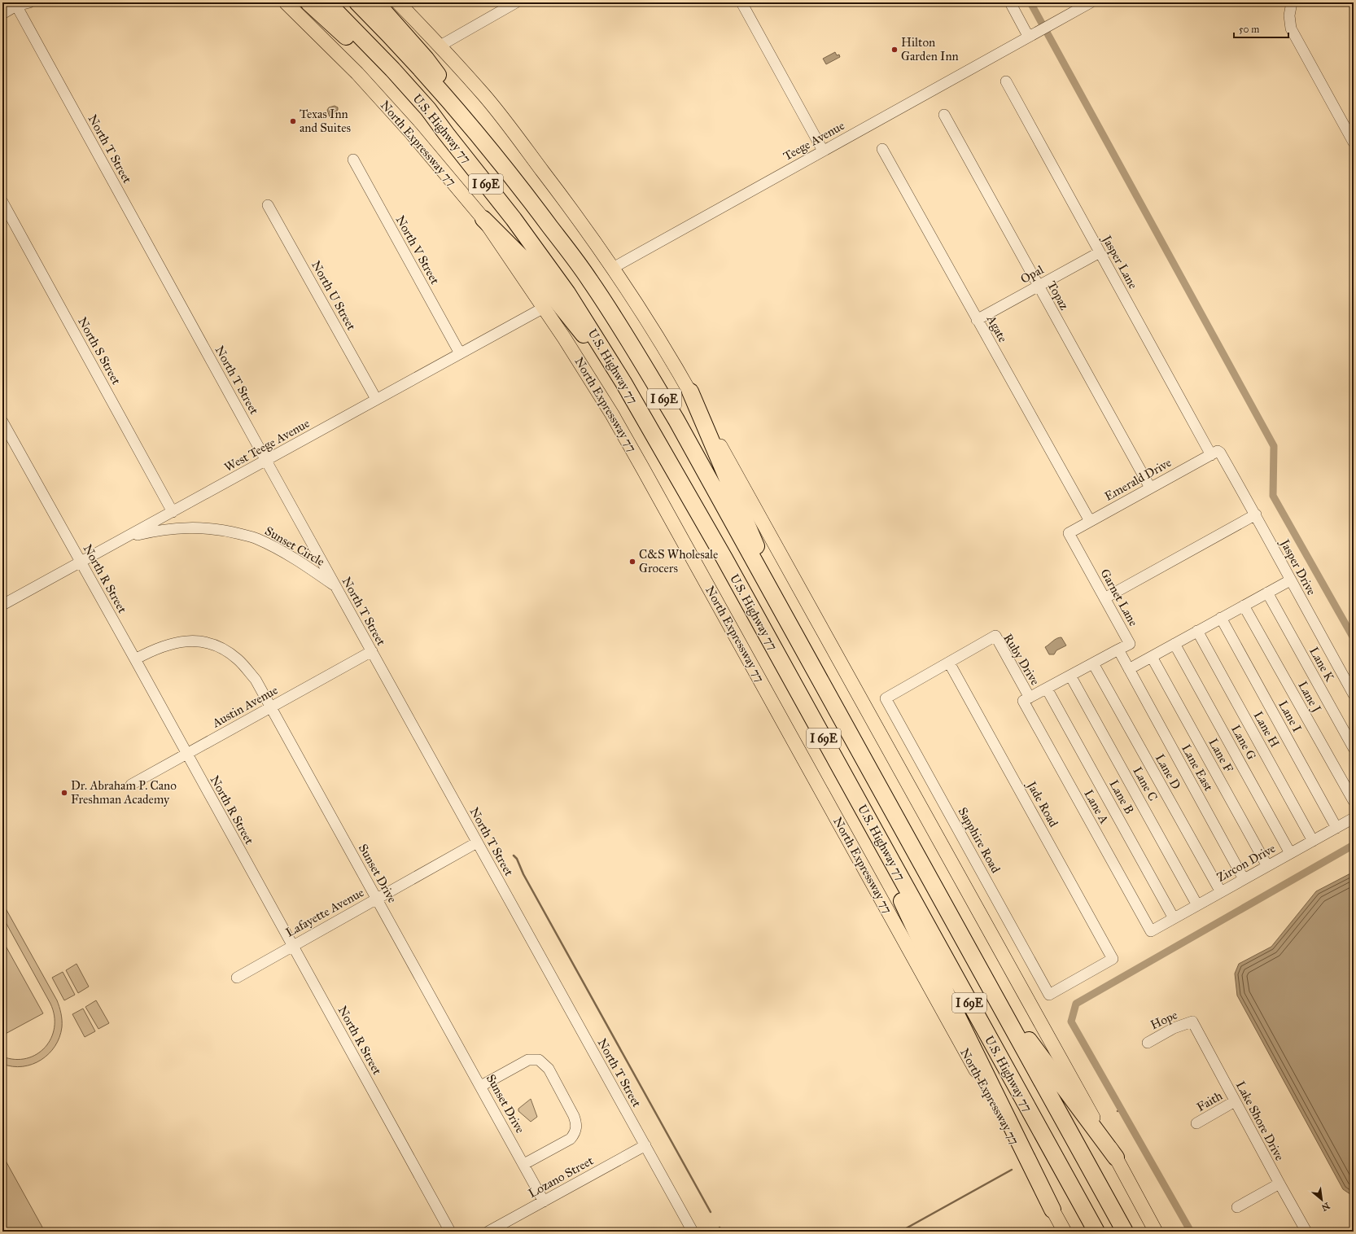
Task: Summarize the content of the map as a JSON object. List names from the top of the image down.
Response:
{
  "streets": {
    "highway": ["U.S. Highway 77", "I 69E"],
    "main road": ["North Expressway 77"],
    "street": [
      "Teege Avenue",
      "North T Street",
      "North V Street",
      "Jasper Lane",
      "Opal",
      "North U Street",
      "Topaz",
      "Agate",
      "North S Street",
      "West Teege Avenue",
      "Emerald Drive",
      "Sunset Circle",
      "Jasper Drive",
      "North R Street",
      "Garnet Lane",
      "Ruby Drive",
      "Lane K",
      "Lane J",
      "Austin Avenue",
      "Lane I",
      "Lane H",
      "Lane G",
      "Lane F",
      "Lane East",
      "Lane D",
      "Lane C",
      "Lane B",
      "Jade Road",
      "Lane A",
      "Sapphire Road",
      "Zircon Drive",
      "Sunset Drive",
      "Lafayette Avenue",
      "Hope",
      "Faith",
      "Lake Shore Drive",
      "Lozano Street"
    ]
  },
  "crossings": [
    ["North Expressway 77", "West Teege Avenue"],
    ["North T Street", "West Teege Avenue"],
    ["North T Street", "Sunset Circle"],
    ["North T Street", "Austin Avenue"],
    ["North T Street", "Lafayette Avenue"],
    ["North T Street", "Lozano Street"],
    ["North V Street", "West Teege Avenue"],
    ["Jasper Lane", "Opal"],
    ["Jasper Lane", "Emerald Drive"],
    ["Jasper Lane", "Jasper Drive"],
    ["Opal", "Topaz"],
    ["Opal", "Agate"],
    ["North U Street", "West Teege Avenue"],
    ["Topaz", "Emerald Drive"],
    ["Agate", "Emerald Drive"],
    ["North S Street", "West Teege Avenue"],
    ["West Teege Avenue", "Sunset Circle"],
    ["West Teege Avenue", "North R Street"],
    ["Emerald Drive", "Jasper Drive"],
    ["Emerald Drive", "Garnet Lane"],
    ["North R Street", "Austin Avenue"],
    ["North R Street", "Sunset Drive"],
    ["North R Street", "Lafayette Avenue"],
    ["Garnet Lane", "Ruby Drive"],
    ["Ruby Drive", "Lane D"],
    ["Ruby Drive", "Lane C"],
    ["Ruby Drive", "Lane B"],
    ["Ruby Drive", "Jade Road"],
    ["Ruby Drive", "Lane A"],
    ["Ruby Drive", "Sapphire Road"],
    ["Austin Avenue", "Sunset Drive"],
    ["Lane I", "Zircon Drive"],
    ["Lane H", "Zircon Drive"],
    ["Lane G", "Zircon Drive"],
    ["Lane F", "Zircon Drive"],
    ["Lane East", "Zircon Drive"],
    ["Lane D", "Zircon Drive"],
    ["Lane C", "Zircon Drive"],
    ["Lane B", "Zircon Drive"],
    ["Jade Road", "Sapphire Road"],
    ["Lane A", "Zircon Drive"],
    ["Sunset Drive", "Lafayette Avenue"],
    ["Sunset Drive", "Lozano Street"],
    ["Hope", "Lake Shore Drive"],
    ["Faith", "Lake Shore Drive"]
  ],
  "places": [
    "Hilton Garden Inn",
    "Texas Inn and Suites",
    "C&S Wholesale Grocers",
    "Dr. Abraham P. Cano Freshman Academy"
  ],
  "scale_bar": "50 m",
  "north": "bottom right"
}
